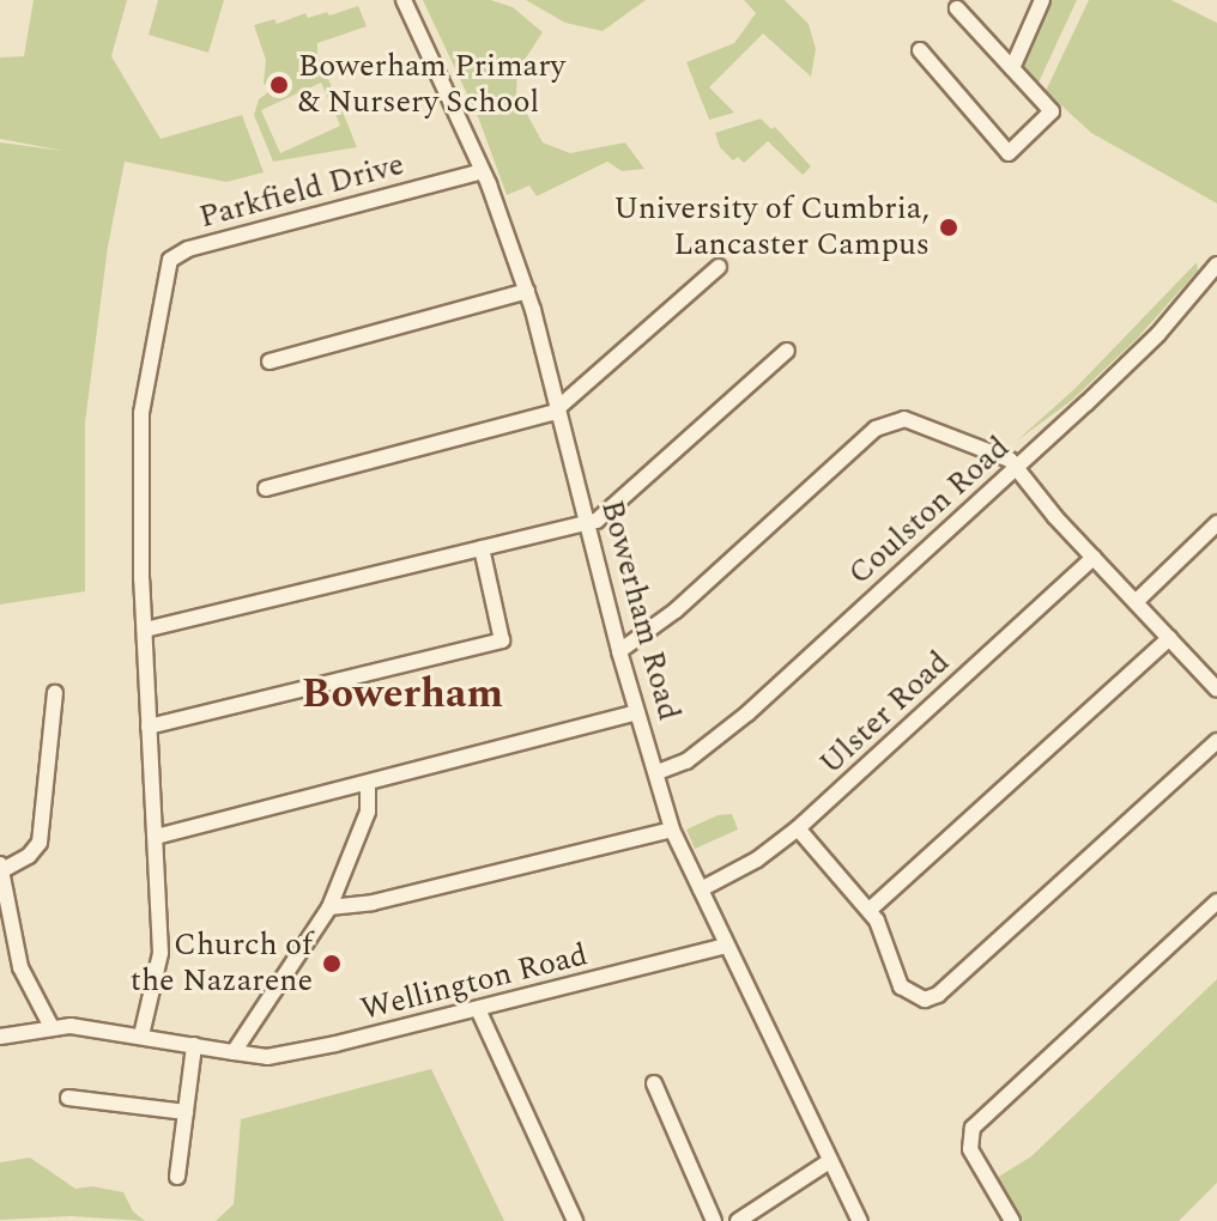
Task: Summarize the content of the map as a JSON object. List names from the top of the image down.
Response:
{
  "streets": {
    "street": [
      "Parkfield Drive",
      "Coulston Road",
      "Bowerham Road",
      "Ulster Road",
      "Wellington Road"
    ]
  },
  "crossings": [
    ["Parkfield Drive", "Bowerham Road"],
    ["Coulston Road", "Bowerham Road"],
    ["Bowerham Road", "Ulster Road"],
    ["Bowerham Road", "Wellington Road"]
  ],
  "districts": ["Bowerham"],
  "places": ["Bowerham Primary & Nursery School", "University of Cumbria, Lancaster Campus", "Church of the Nazarene"]
}
